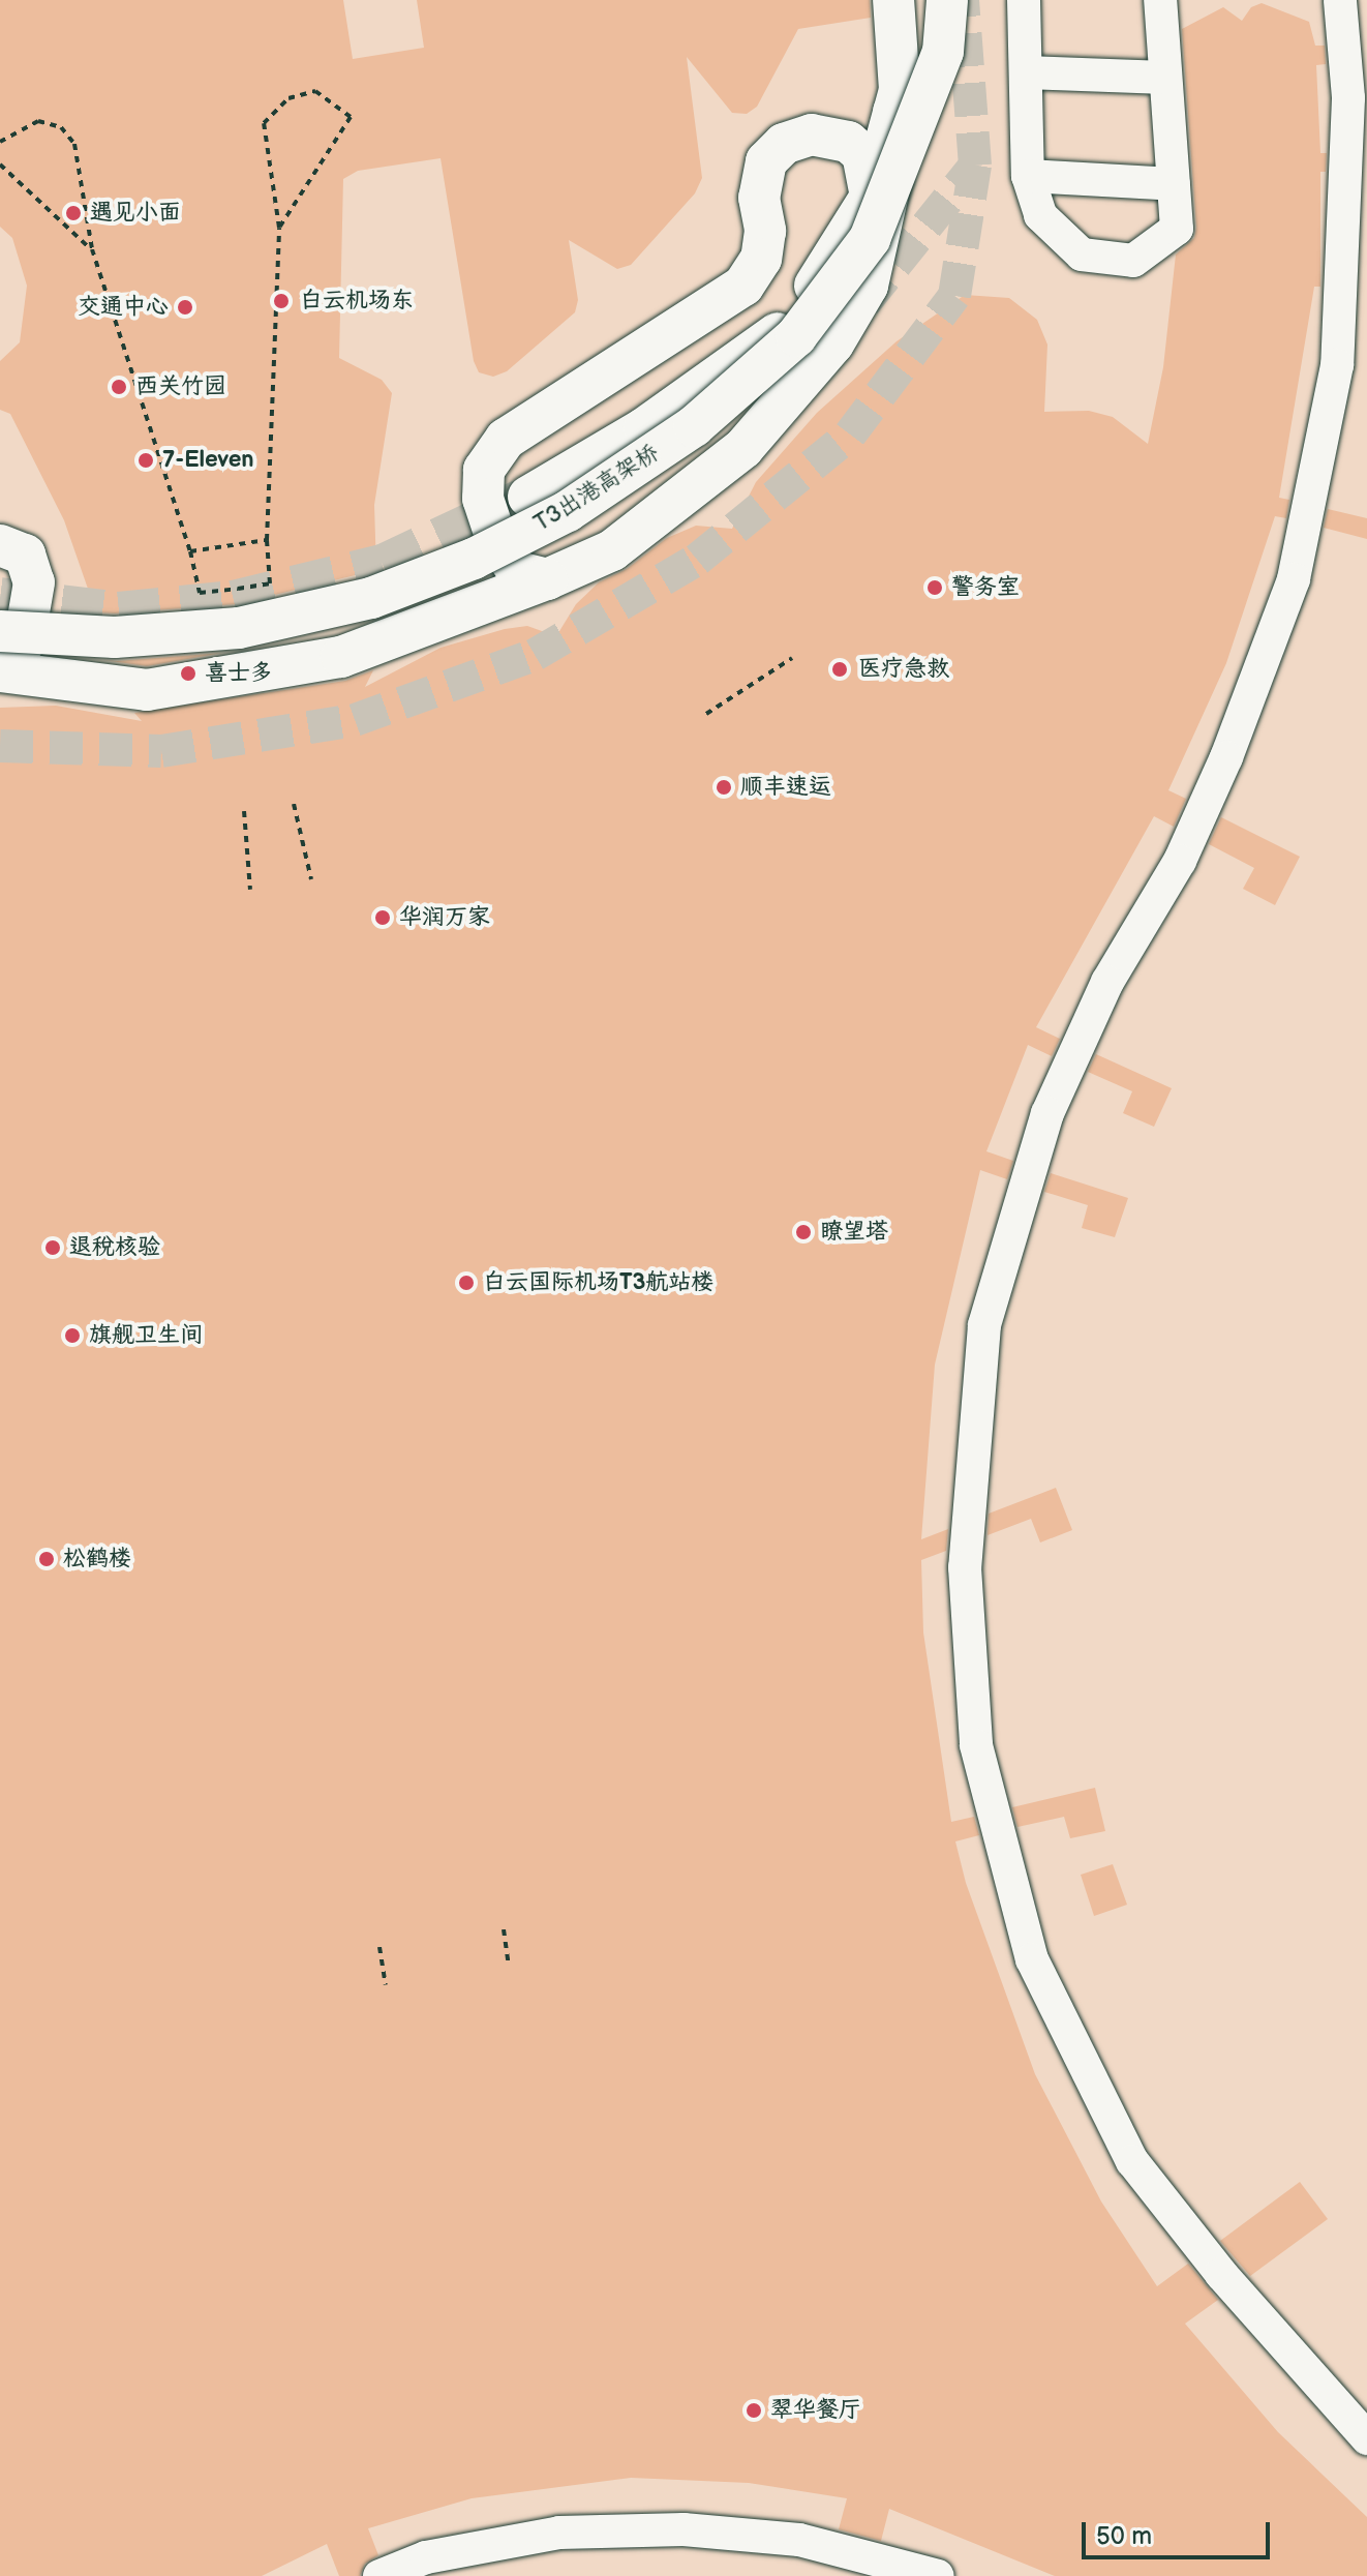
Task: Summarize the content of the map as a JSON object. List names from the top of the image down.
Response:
{
  "streets": {
    "main road": ["T3出港高架桥"]
  },
  "places": [
    "遇见小面",
    "白云机场东",
    "交通中心",
    "西关竹园",
    "7-Eleven",
    "警务室",
    "医疗急救",
    "喜士多",
    "顺丰速运",
    "华润万家",
    "瞭望塔",
    "退税核验",
    "白云国际机场T3航站楼",
    "旗舰卫生间",
    "松鹤楼",
    "翠华餐厅"
  ],
  "scale_bar": "50 m"
}
